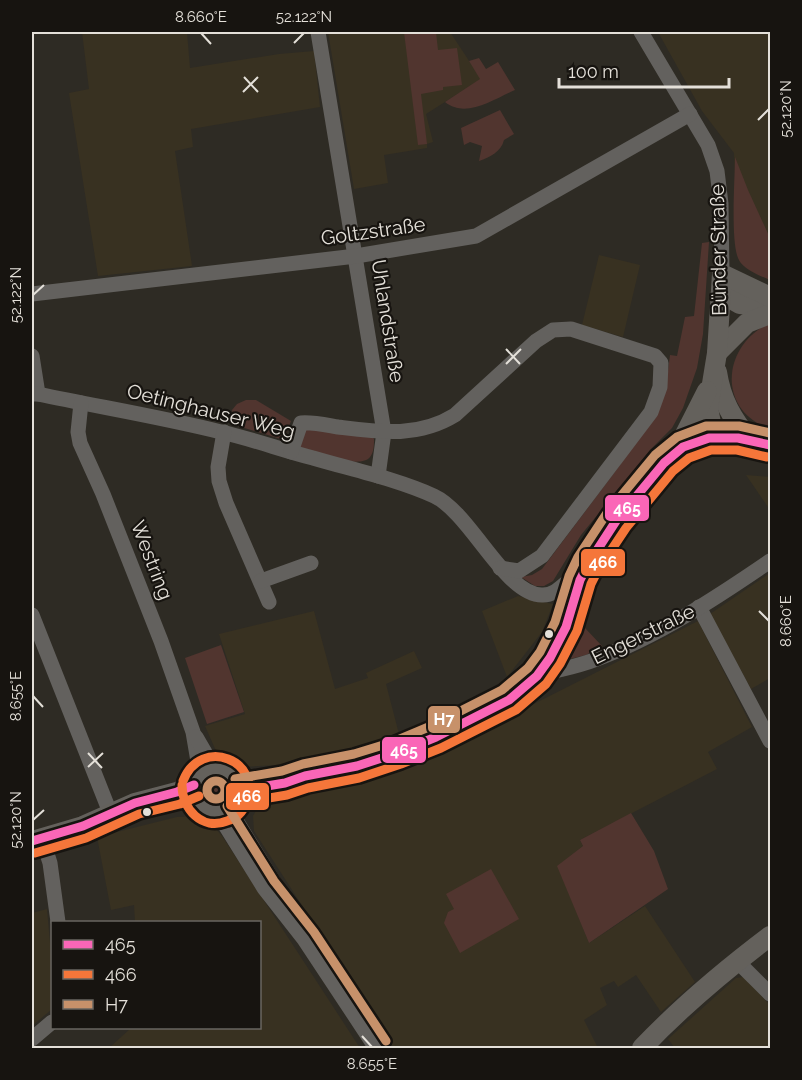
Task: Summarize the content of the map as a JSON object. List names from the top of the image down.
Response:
{
  "streets": {
    "main road": ["Bünder Straße", "Engerstraße"],
    "street": [
      "Goltzstraße",
      "Uhlandstraße",
      "Oetinghauser Weg",
      "Westring"
    ]
  },
  "crossings": [
    ["Goltzstraße", "Bünder Straße"],
    ["Goltzstraße", "Uhlandstraße"],
    ["Uhlandstraße", "Oetinghauser Weg"],
    ["Oetinghauser Weg", "Westring"]
  ],
  "lines": ["transit line H7", "transit line 465", "transit line 466"],
  "legend": ["465", "466", "H7"],
  "scale_bar": "100 m",
  "coordinates": [
    "8.660°E",
    "52.122°N",
    "52.120°N",
    "8.655°E"
  ]
}
